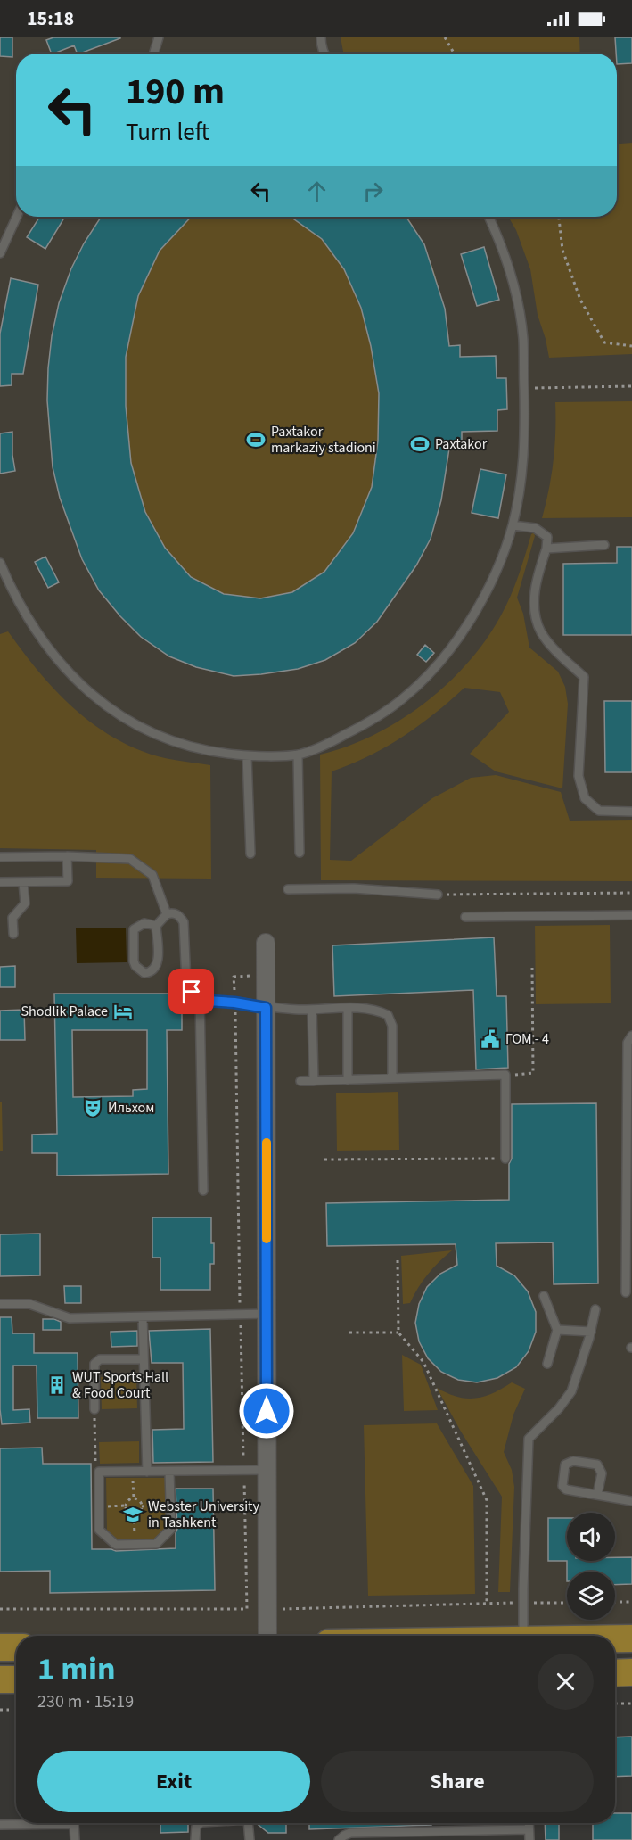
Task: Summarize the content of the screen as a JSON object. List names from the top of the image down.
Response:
{
  "places": {
    "sports": ["Paxtakor markaziy stadioni", "Paxtakor"],
    "hotel": ["Shodlik Palace"],
    "public building": ["ГОМ - 4"],
    "theatre": ["Ильхом"],
    "building": ["WUT Sports Hall & Food Court"],
    "school or university": ["Webster University in Tashkent"]
  },
  "page": {
    "status": "15:18",
    "turn": ["190 m", "Turn left"],
    "heading": ["1 min", "230 m · 15:19"],
    "buttons": ["Exit", "Share"]
  }
}
